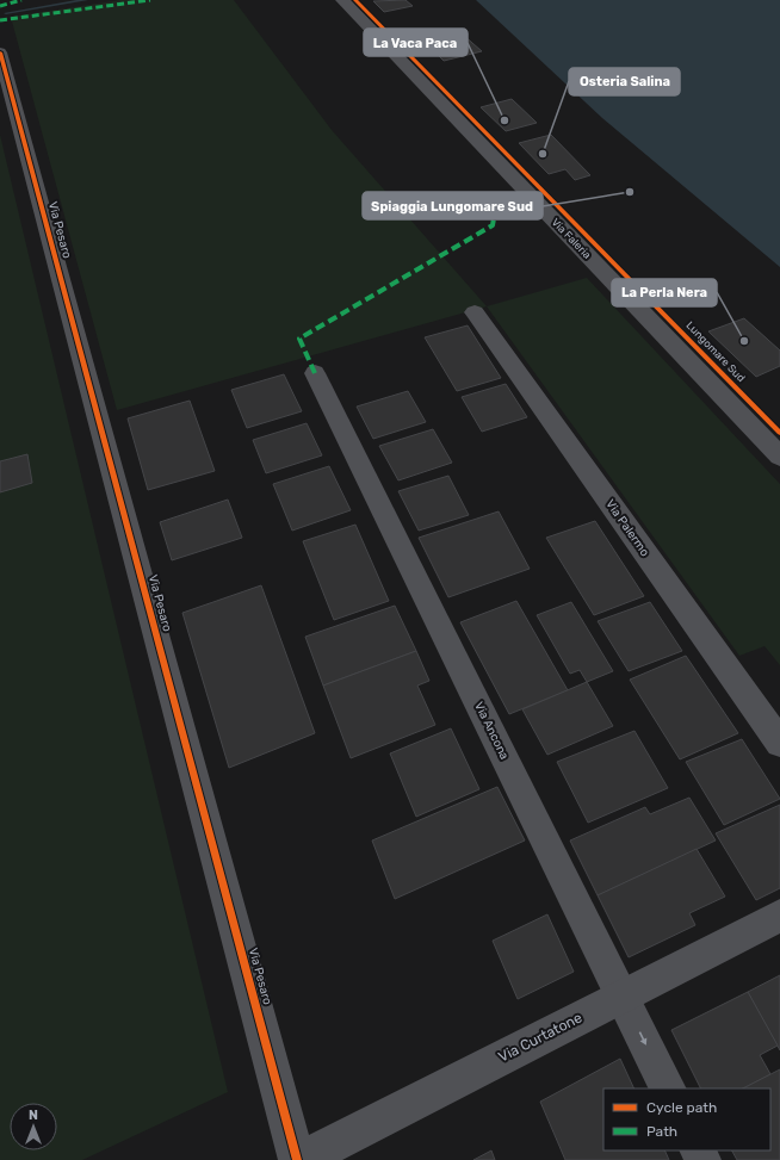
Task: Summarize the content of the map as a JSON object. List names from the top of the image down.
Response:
{
  "streets": {
    "street": [
      "Via Pesaro",
      "Via Faleria",
      "Via Palermo",
      "Via Ancona",
      "Via Curtatone"
    ],
    "cycle path": ["Lungomare Sud"]
  },
  "crossings": [
    ["Via Ancona", "Via Curtatone"]
  ],
  "places": [
    "La Vaca Paca",
    "Osteria Salina",
    "Spiaggia Lungomare Sud",
    "La Perla Nera"
  ],
  "legend": ["Cycle path", "Path"],
  "north": "top"
}
